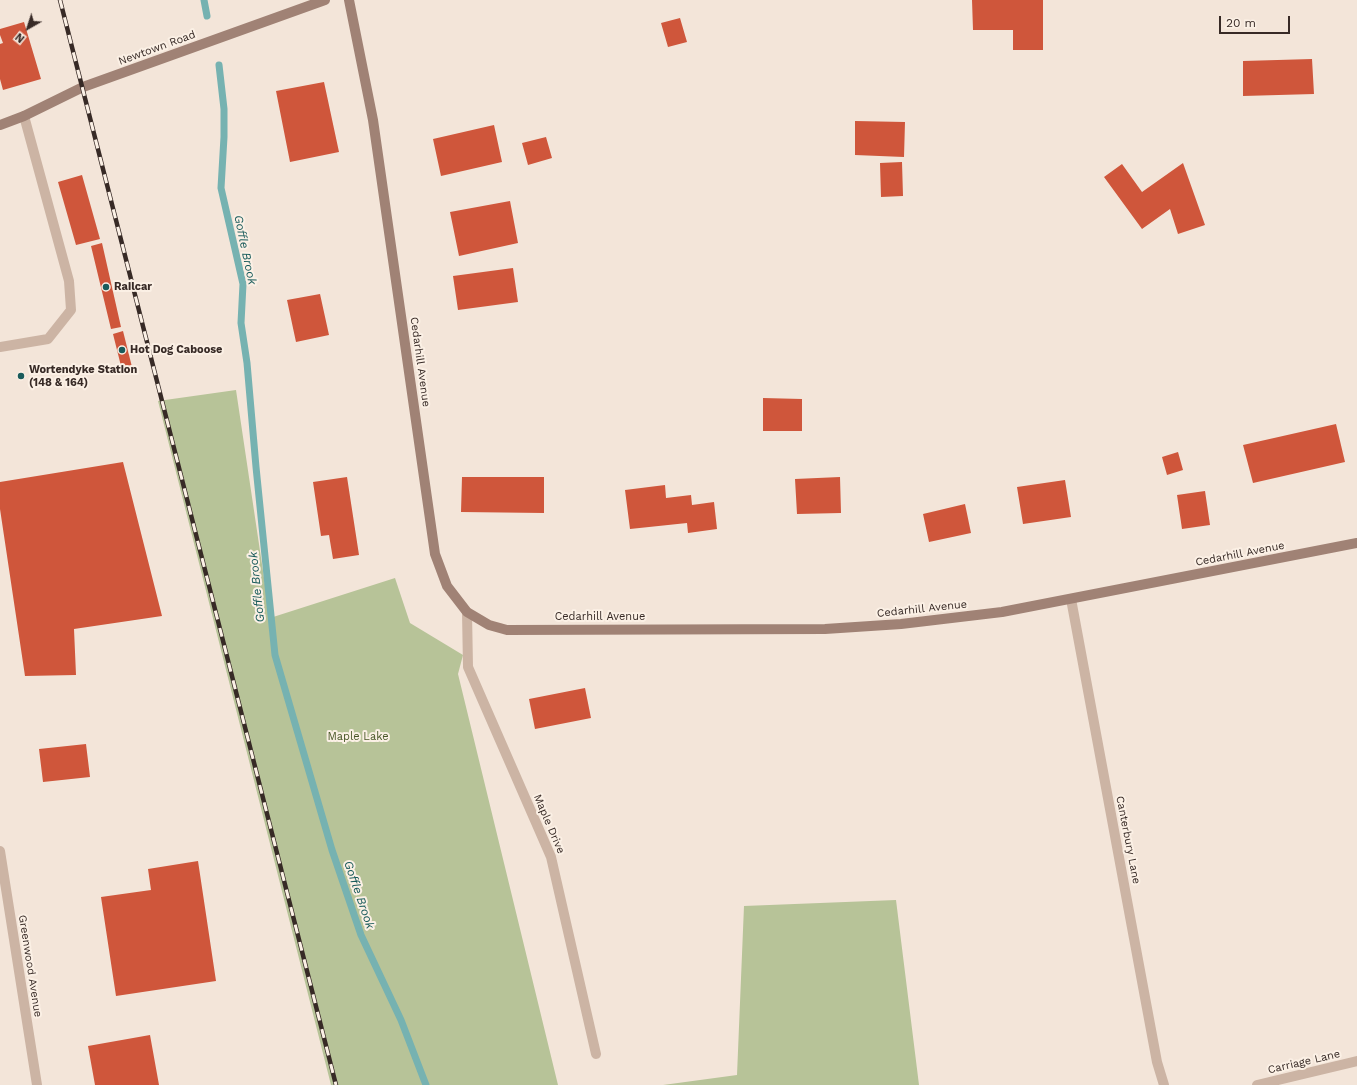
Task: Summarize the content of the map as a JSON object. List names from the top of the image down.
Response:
{
  "streets": {
    "street": [
      "Newtown Road",
      "Cedarhill Avenue",
      "Maple Drive",
      "Canterbury Lane",
      "Greenwood Avenue",
      "Carriage Lane"
    ]
  },
  "crossings": [
    ["Cedarhill Avenue", "Maple Drive"],
    ["Cedarhill Avenue", "Canterbury Lane"]
  ],
  "water": ["Goffle Brook"],
  "parks": ["Maple Lake"],
  "places": ["Railcar", "Hot Dog Caboose", "Wortendyke Station (148 & 164)"],
  "scale_bar": "20 m",
  "north": "bottom left"
}
